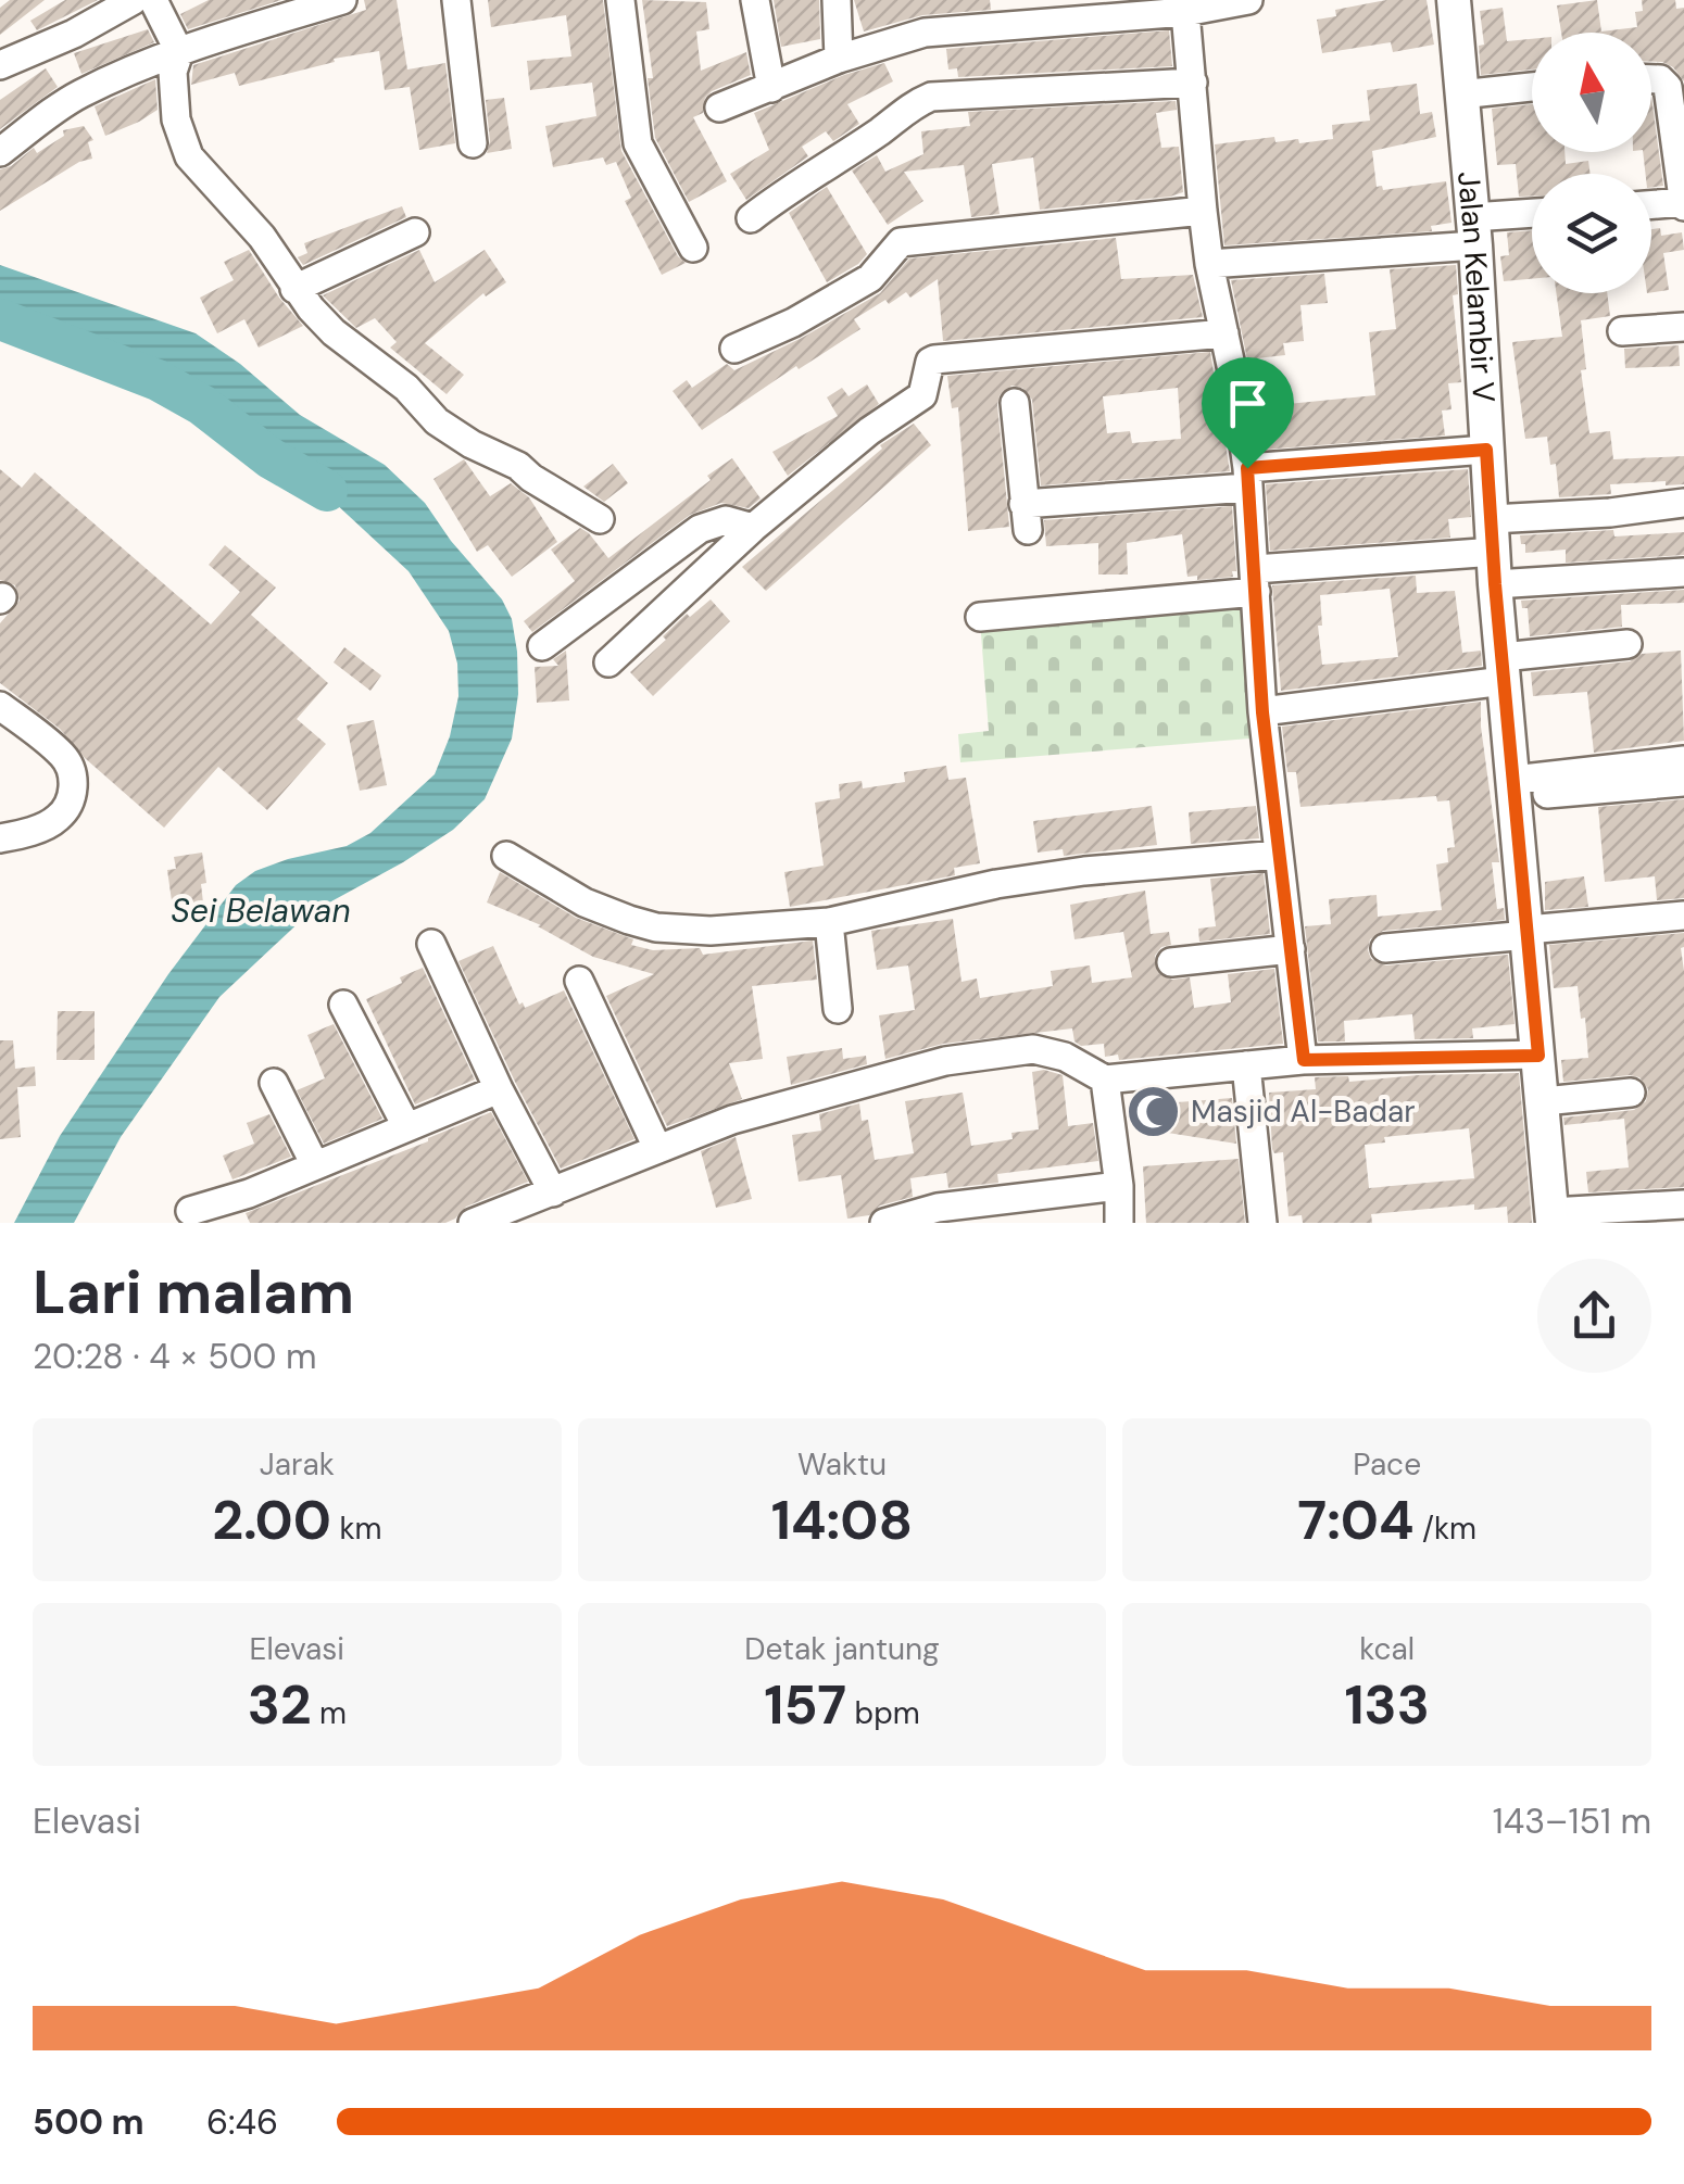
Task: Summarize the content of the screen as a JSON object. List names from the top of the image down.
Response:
{
  "streets": {
    "main road": ["Jalan Kelambir V"]
  },
  "water": ["Sei Belawan"],
  "places": {
    "mosque": ["Masjid Al-Badar"]
  },
  "north": "top",
  "page": {
    "heading": ["Lari malam", "20:28 · 4 × 500 m"],
    "stats": [
      ["Jarak", "2.00 km"],
      ["Waktu", "14:08"],
      ["Pace", "7:04 /km"],
      ["Elevasi", "32 m"],
      ["Detak jantung", "157 bpm"],
      ["kcal", "133"]
    ],
    "chart": ["Elevasi", "143–151 m"],
    "list": [
      {
        "name": "500 m",
        "note": "6:46"
      }
    ]
  }
}
